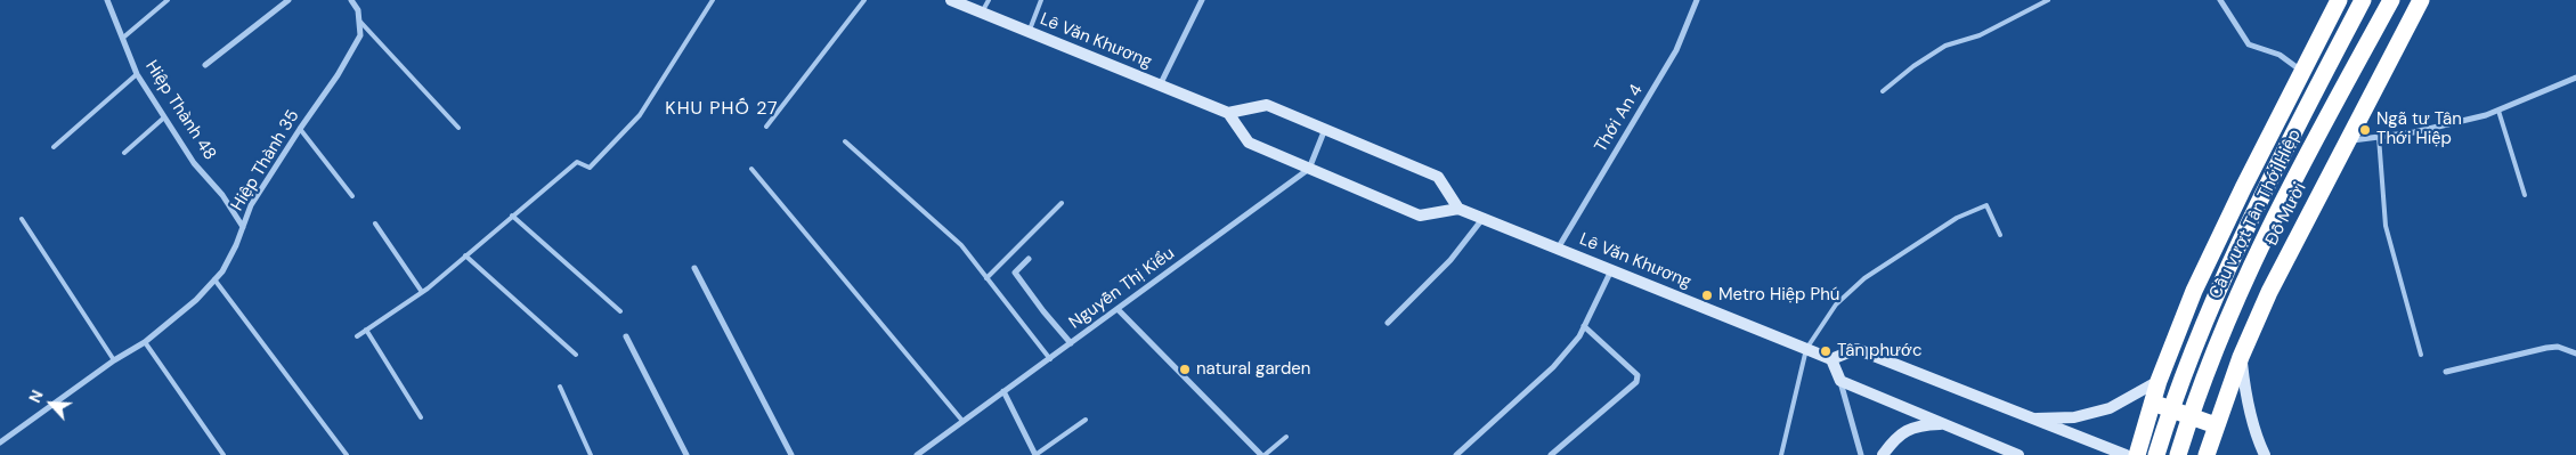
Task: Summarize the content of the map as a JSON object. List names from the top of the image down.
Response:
{
  "streets": {
    "highway": ["Cầu vượt Tân Thới Hiệp", "Đỗ Mười"],
    "main road": ["Lê Văn Khương"],
    "street": [
      "Hiệp Thành 48",
      "Thới An 4",
      "Hiệp Thành 35",
      "Nguyễn Thị Kiểu"
    ]
  },
  "crossings": [
    ["Lê Văn Khương", "Thới An 4"],
    ["Hiệp Thành 48", "Hiệp Thành 35"]
  ],
  "districts": ["KHU PHỐ 27"],
  "places": [
    "Ngã tư Tân Thới Hiệp",
    "Metro Hiệp Phú",
    "Tân phước",
    "natural garden"
  ],
  "north": "top left"
}
